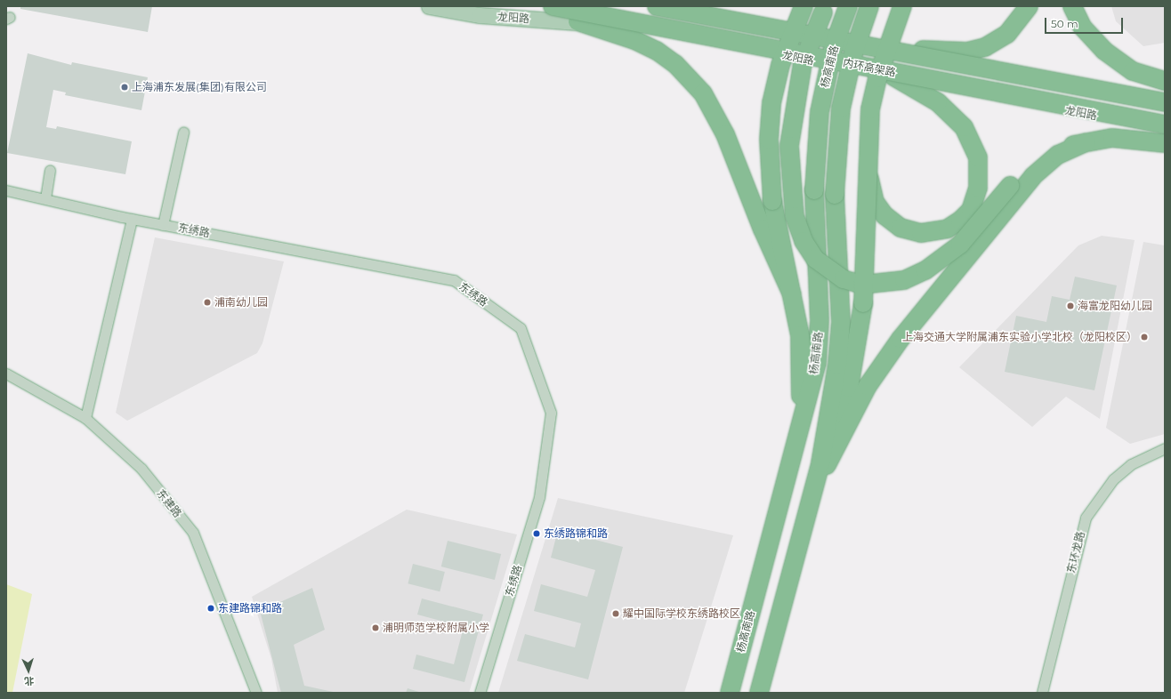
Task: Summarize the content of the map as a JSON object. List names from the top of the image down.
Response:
{
  "streets": {
    "highway": ["杨高南路", "内环高架路"],
    "main road": ["龙阳路"],
    "street": ["东绣路", "东建路", "东环龙路"]
  },
  "places": [
    "上海浦东发展(集团)有限公司",
    "浦南幼儿园",
    "海富龙阳幼儿园",
    "上海交通大学附属浦东实验小学北校（龙阳校区）",
    "东绣路锦和路",
    "东建路锦和路",
    "耀中国际学校东绣路校区",
    "浦明师范学校附属小学"
  ],
  "scale_bar": "50 m",
  "north": "bottom"
}
